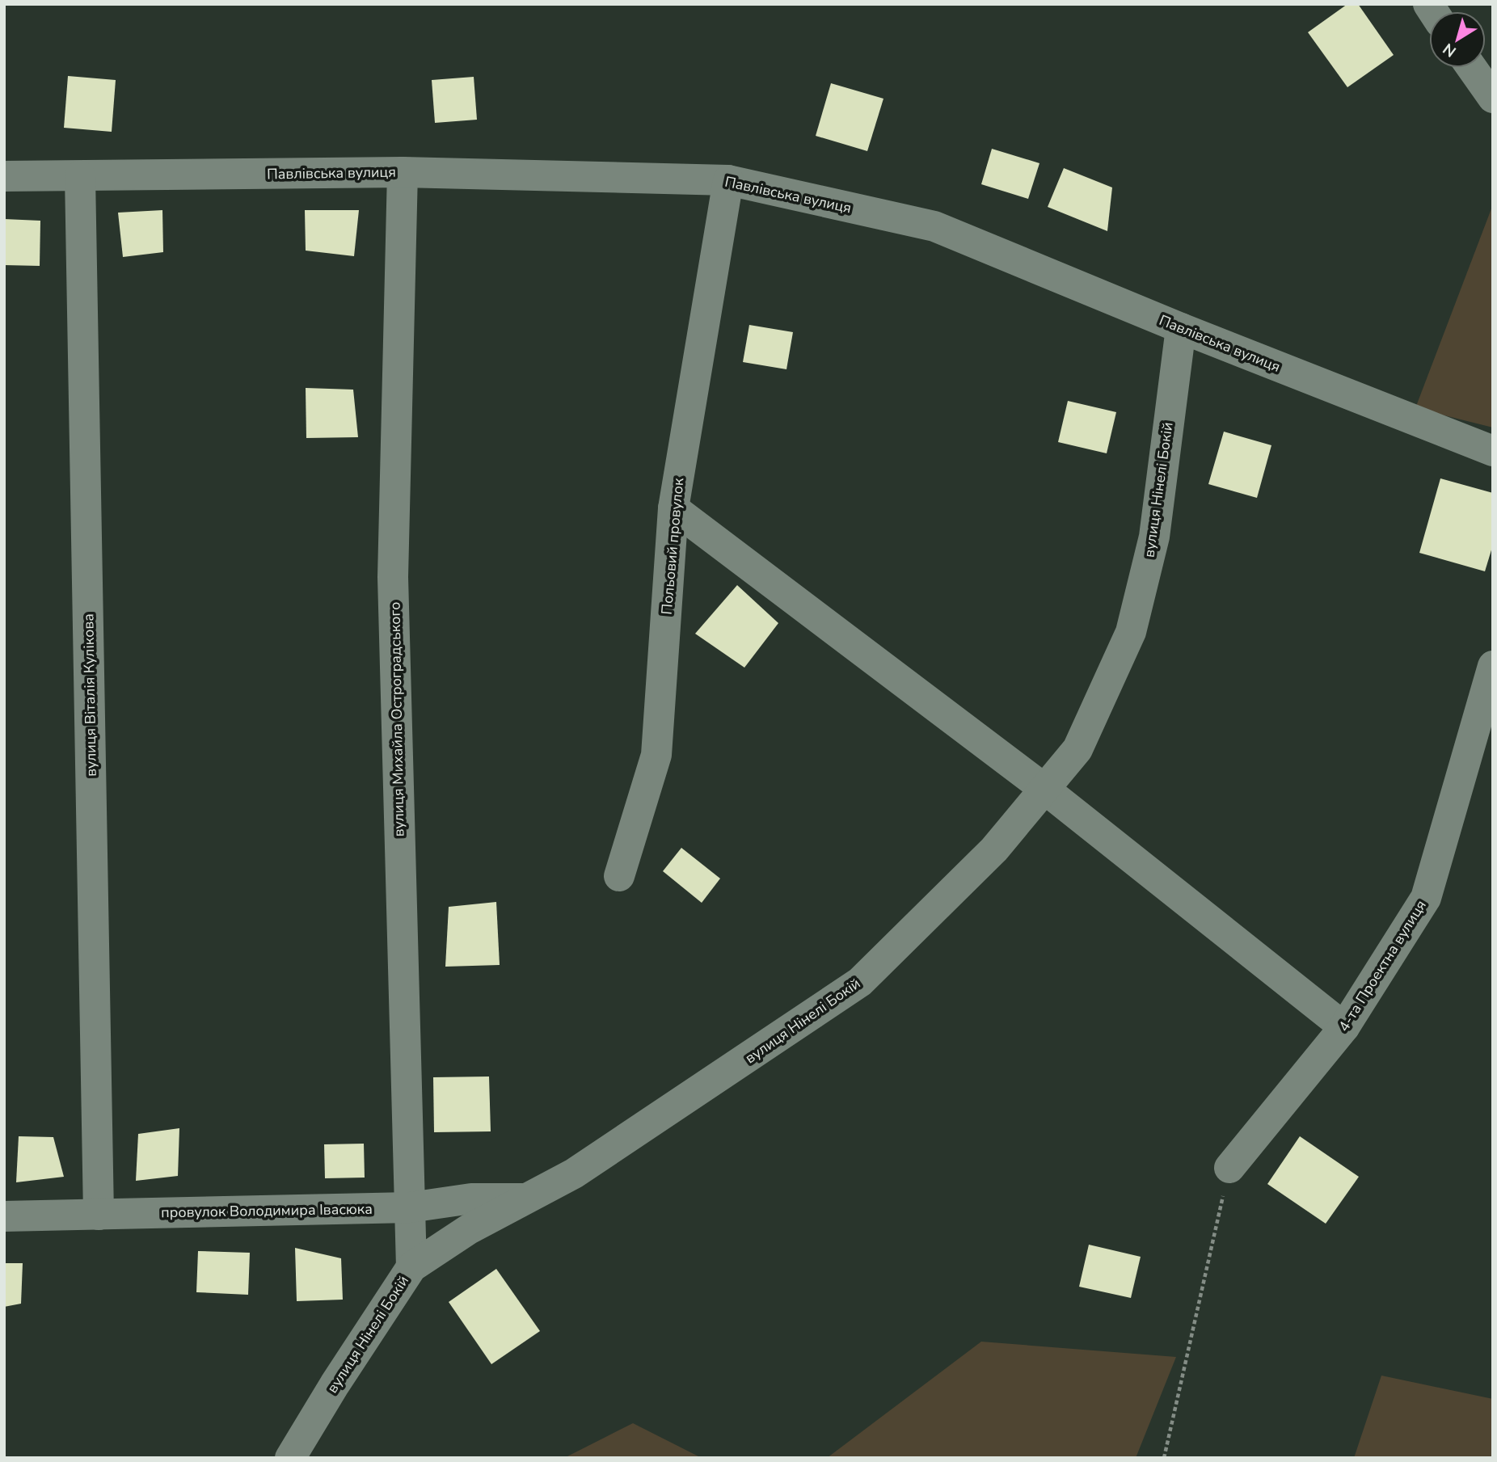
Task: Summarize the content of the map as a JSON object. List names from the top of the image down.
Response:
{
  "streets": {
    "street": [
      "Павлівська вулиця",
      "вулиця Нінелі Бокій",
      "Польовий провулок",
      "вулиця Віталія Кулікова",
      "вулиця Михайла Остроградського",
      "4-та Проектна вулиця",
      "провулок Володимира Івасюка"
    ]
  },
  "crossings": [
    ["Павлівська вулиця", "вулиця Нінелі Бокій"],
    ["Павлівська вулиця", "Польовий провулок"],
    ["Павлівська вулиця", "вулиця Віталія Кулікова"],
    ["Павлівська вулиця", "вулиця Михайла Остроградського"],
    ["вулиця Нінелі Бокій", "вулиця Михайла Остроградського"],
    ["вулиця Нінелі Бокій", "провулок Володимира Івасюка"],
    ["вулиця Віталія Кулікова", "провулок Володимира Івасюка"],
    ["вулиця Михайла Остроградського", "провулок Володимира Івасюка"]
  ],
  "north": "bottom left"
}
